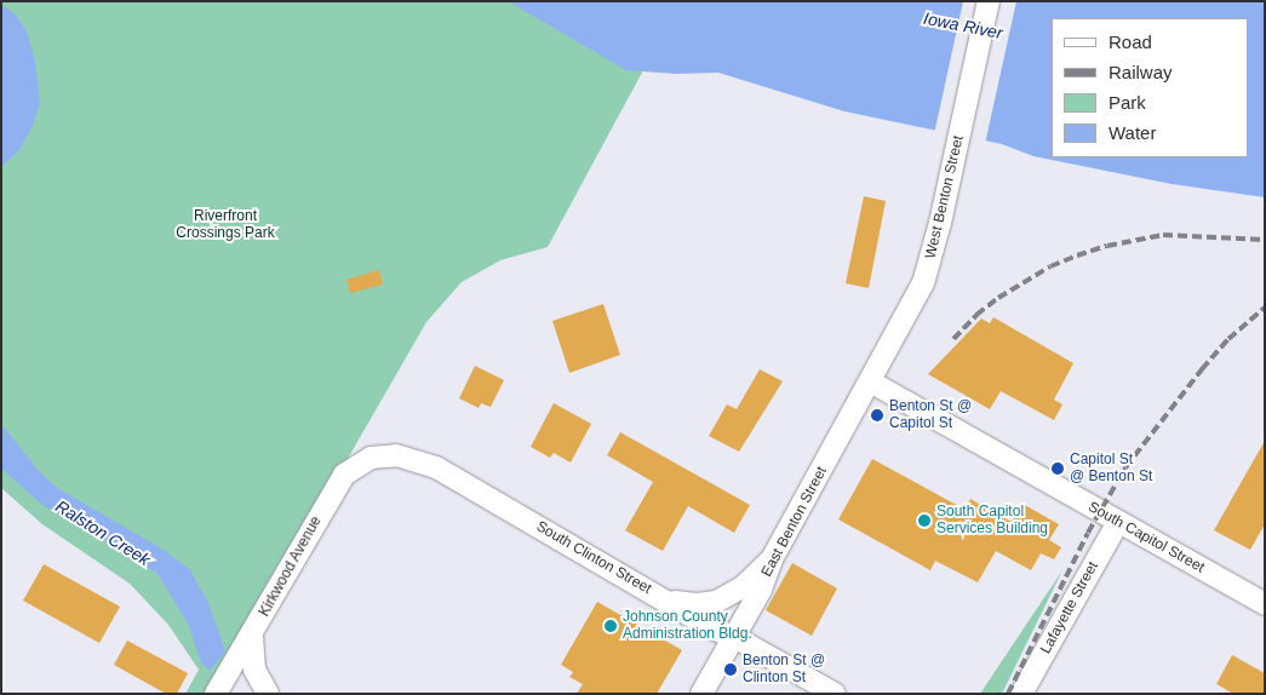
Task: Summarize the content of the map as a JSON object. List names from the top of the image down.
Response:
{
  "streets": {
    "street": [
      "West Benton Street",
      "East Benton Street",
      "South Capitol Street",
      "South Clinton Street",
      "Kirkwood Avenue",
      "Lafayette Street"
    ]
  },
  "crossings": [
    ["West Benton Street", "East Benton Street"],
    ["West Benton Street", "South Capitol Street"],
    ["East Benton Street", "South Capitol Street"],
    ["East Benton Street", "South Clinton Street"],
    ["South Capitol Street", "Lafayette Street"],
    ["South Clinton Street", "Kirkwood Avenue"]
  ],
  "water": ["Iowa River", "Ralston Creek"],
  "parks": ["Riverfront Crossings Park"],
  "places": [
    "Benton St @ Capitol St",
    "Capitol St @ Benton St",
    "South Capitol Services Building",
    "Johnson County Administration Bldg.",
    "Benton St @ Clinton St"
  ],
  "legend": [
    "Road",
    "Railway",
    "Park",
    "Water"
  ]
}
